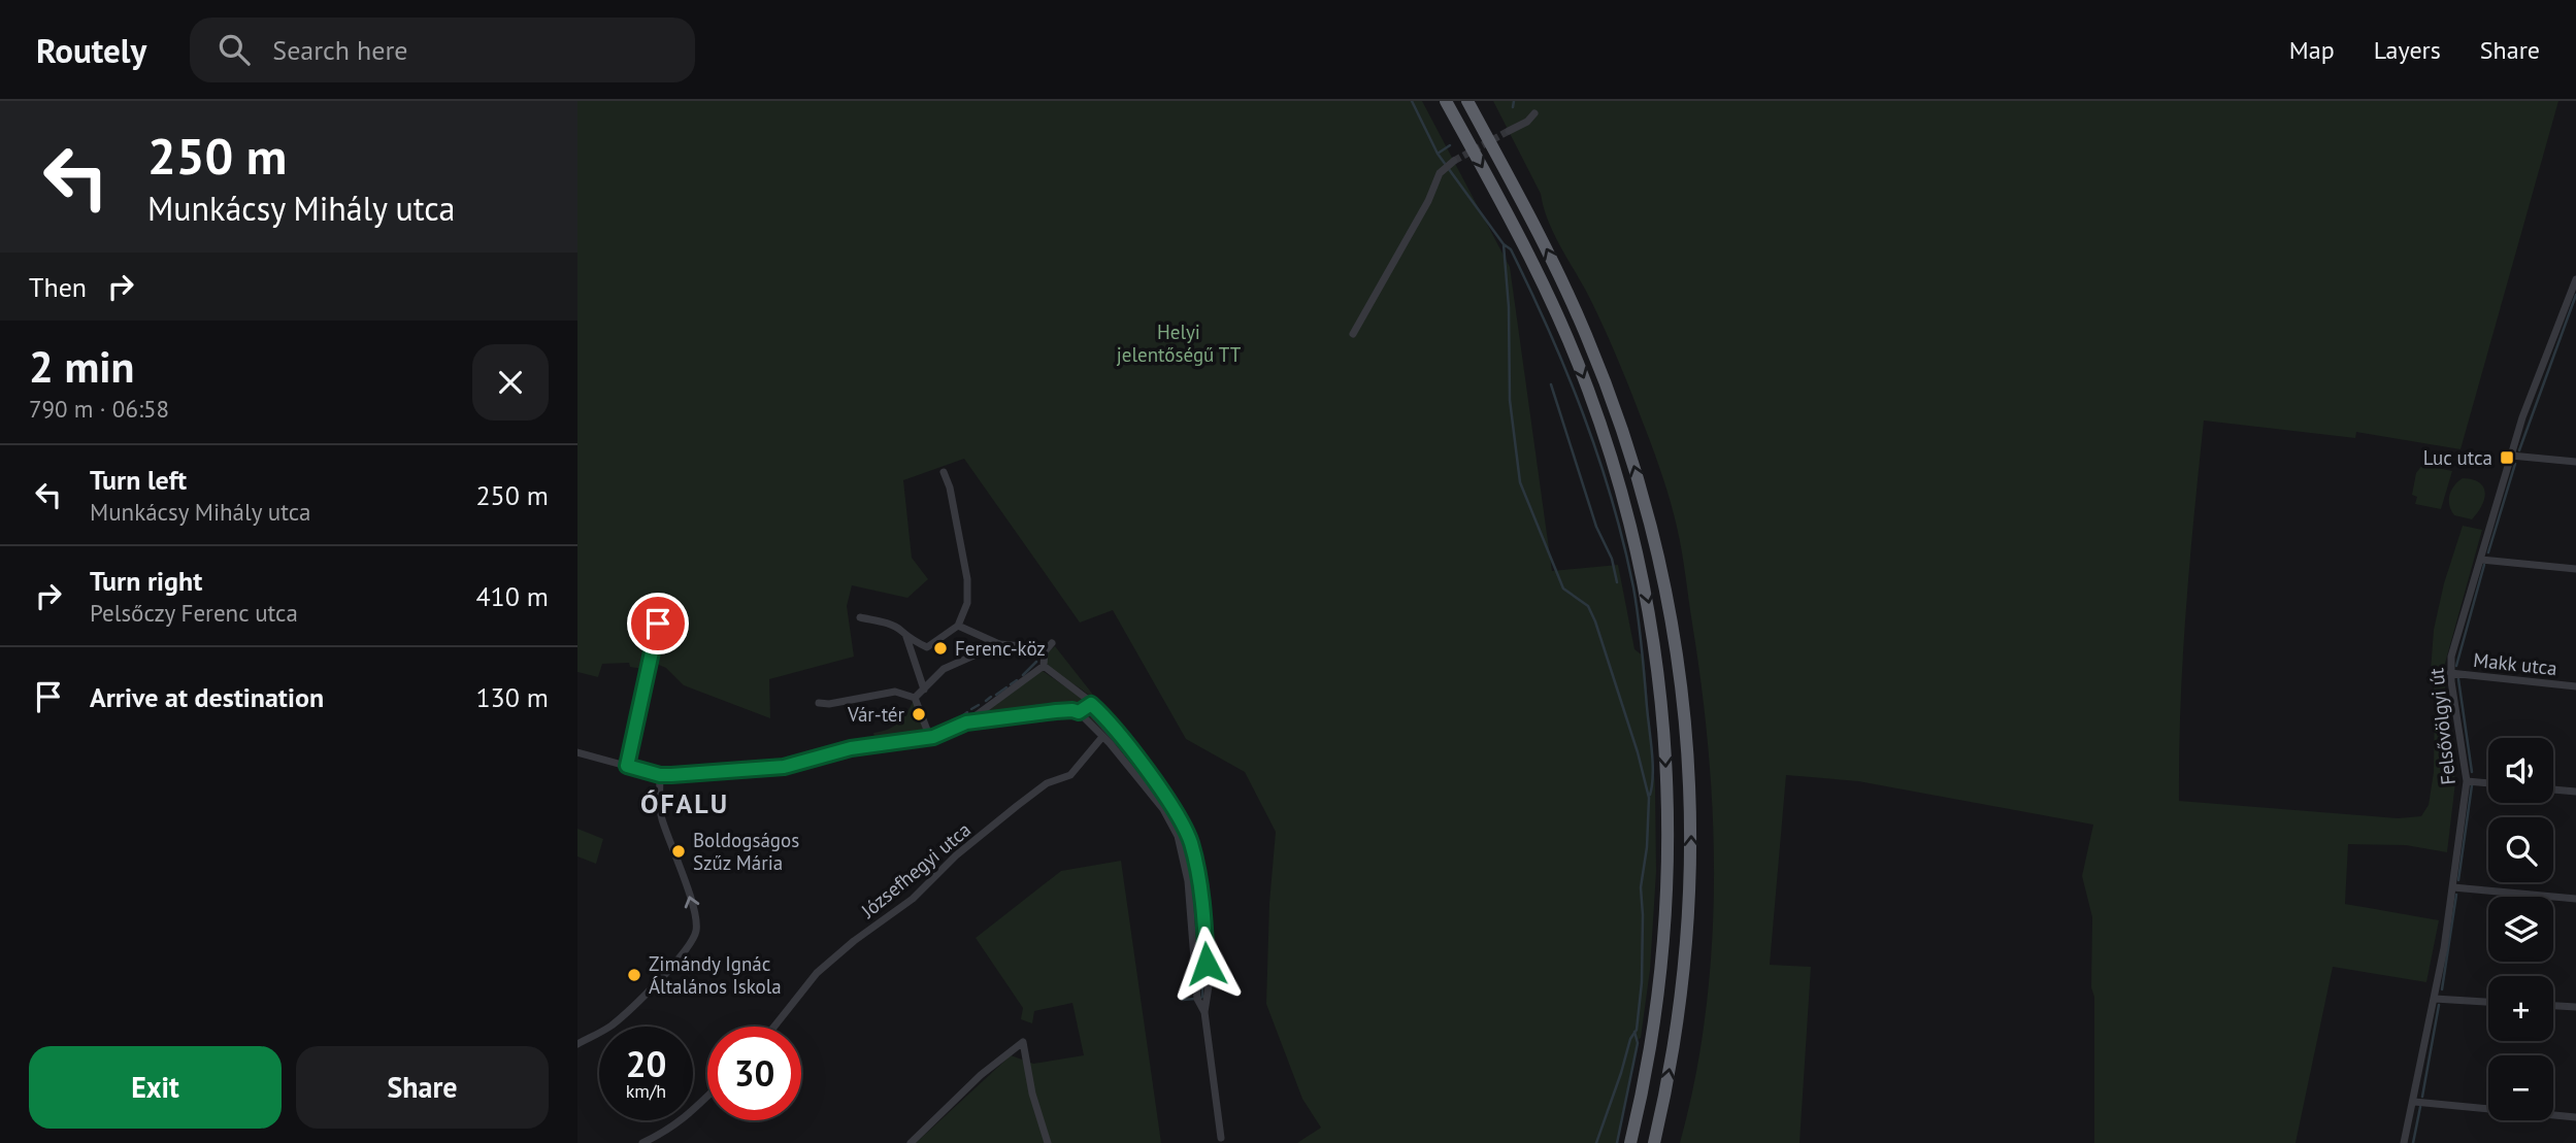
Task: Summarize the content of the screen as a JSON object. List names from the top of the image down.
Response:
{
  "streets": {
    "street": ["Makk utca", "Felsővölgyi út", "Józsefhegyi utca"]
  },
  "crossings": [
    ["Makk utca", "Felsővölgyi út"]
  ],
  "districts": ["ÓFALU"],
  "parks": ["Helyi jelentőségű TT"],
  "places": {
    "transit": ["Luc utca"],
    "other": [
      "Ferenc-köz",
      "Vár-tér",
      "Boldogságos Szűz Mária",
      "Zimándy Ignác Általános Iskola"
    ]
  },
  "page": {
    "header": "Routely",
    "search": "Search here",
    "nav": ["Map", "Layers", "Share"],
    "turn": ["250 m", "Munkácsy Mihály utca"],
    "then": "Then",
    "heading": ["2 min", "790 m · 06:58"],
    "list": [
      {
        "name": "Turn left",
        "note": "Munkácsy Mihály utca",
        "value": "250 m"
      },
      {
        "name": "Turn right",
        "note": "Pelsőczy Ferenc utca",
        "value": "410 m"
      },
      {
        "name": "Arrive at destination",
        "value": "130 m"
      }
    ],
    "map_buttons": ["+", "−"],
    "speed": "20 km/h",
    "limit": "30",
    "buttons": ["Exit", "Share"]
  }
}
